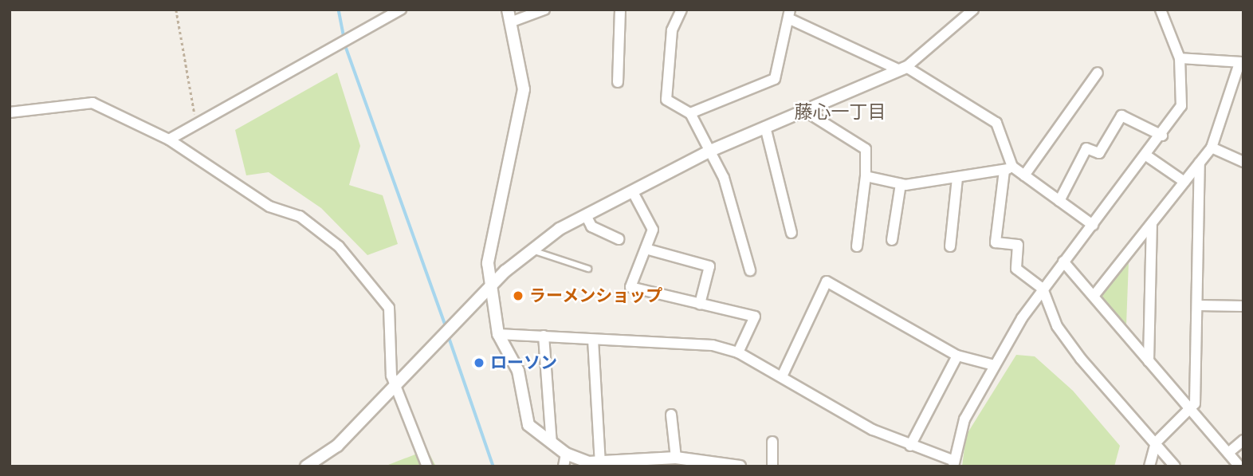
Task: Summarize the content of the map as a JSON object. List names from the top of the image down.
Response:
{
  "districts": ["藤心一丁目"],
  "places": ["ラーメンショップ", "ローソン"]
}
